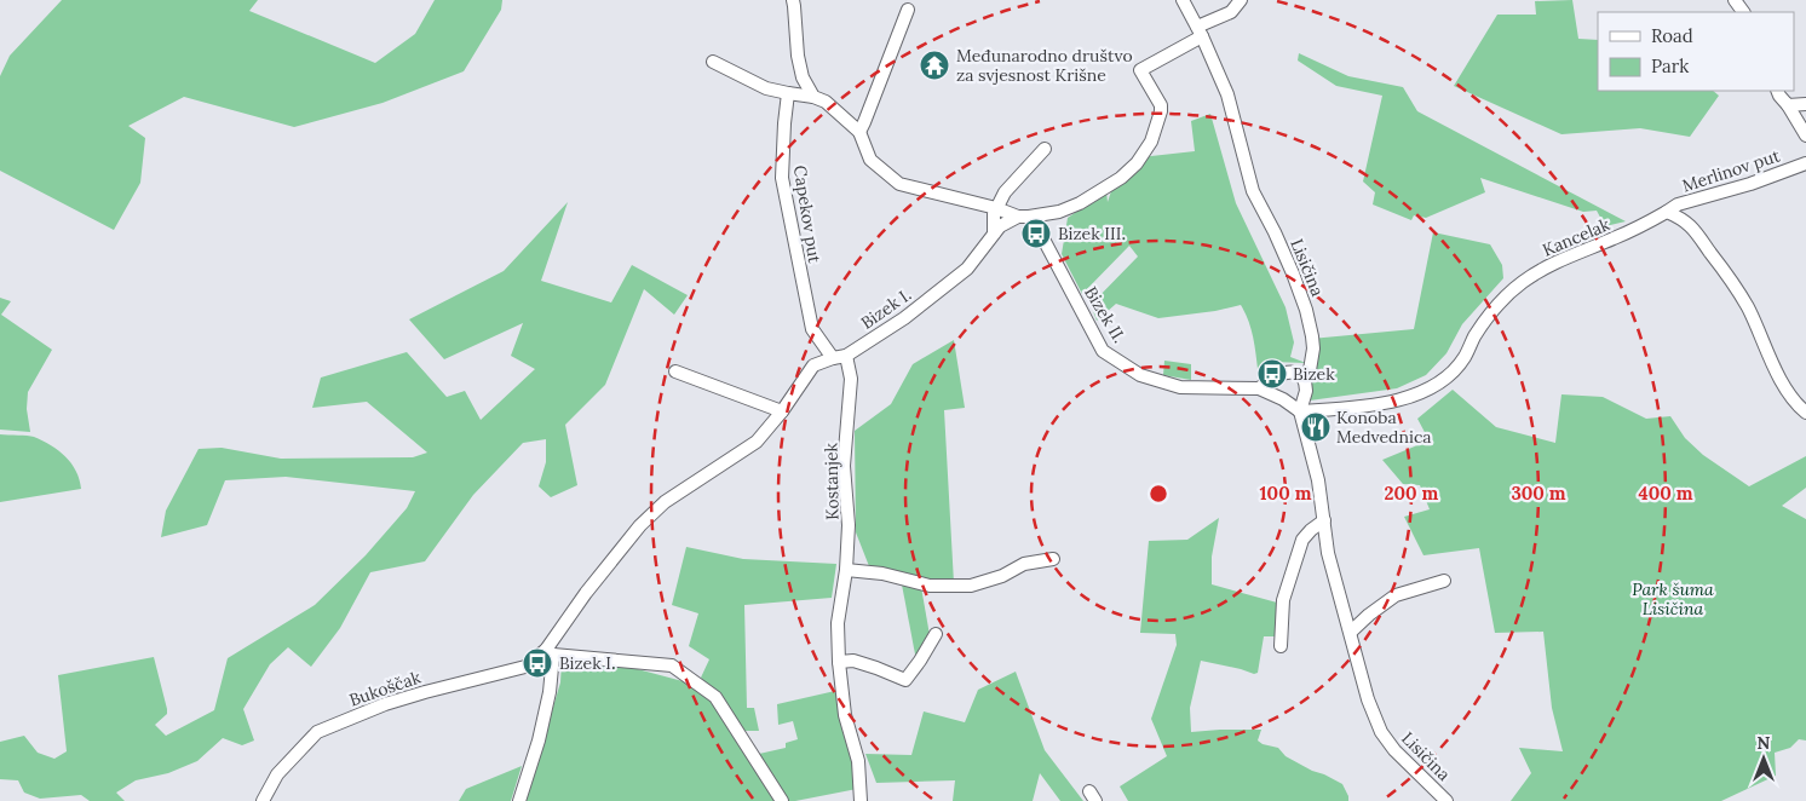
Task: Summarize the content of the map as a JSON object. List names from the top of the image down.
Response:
{
  "streets": {
    "street": [
      "Merlinov put",
      "Capekov put",
      "Kancelak",
      "Lisičina",
      "Bizek I.",
      "Bizek II.",
      "Kostanjek",
      "Bukoščak"
    ]
  },
  "crossings": [
    ["Merlinov put", "Kancelak"],
    ["Capekov put", "Bizek I."],
    ["Kancelak", "Lisičina"],
    ["Kancelak", "Bizek II."],
    ["Lisičina", "Bizek II."],
    ["Bizek I.", "Bizek II."],
    ["Bizek I.", "Kostanjek"],
    ["Bizek I.", "Bukoščak"]
  ],
  "parks": ["Park šuma Lisičina"],
  "places": {
    "temple": ["Međunarodno društvo za svjesnost Krišne"],
    "bus stop": ["Bizek III.", "Bizek", "Bizek I."],
    "restaurant": ["Konoba Medvednica"]
  },
  "legend": ["Road", "Park"],
  "north": "top",
  "rings": [
    "100 m",
    "200 m",
    "300 m",
    "400 m"
  ]
}
